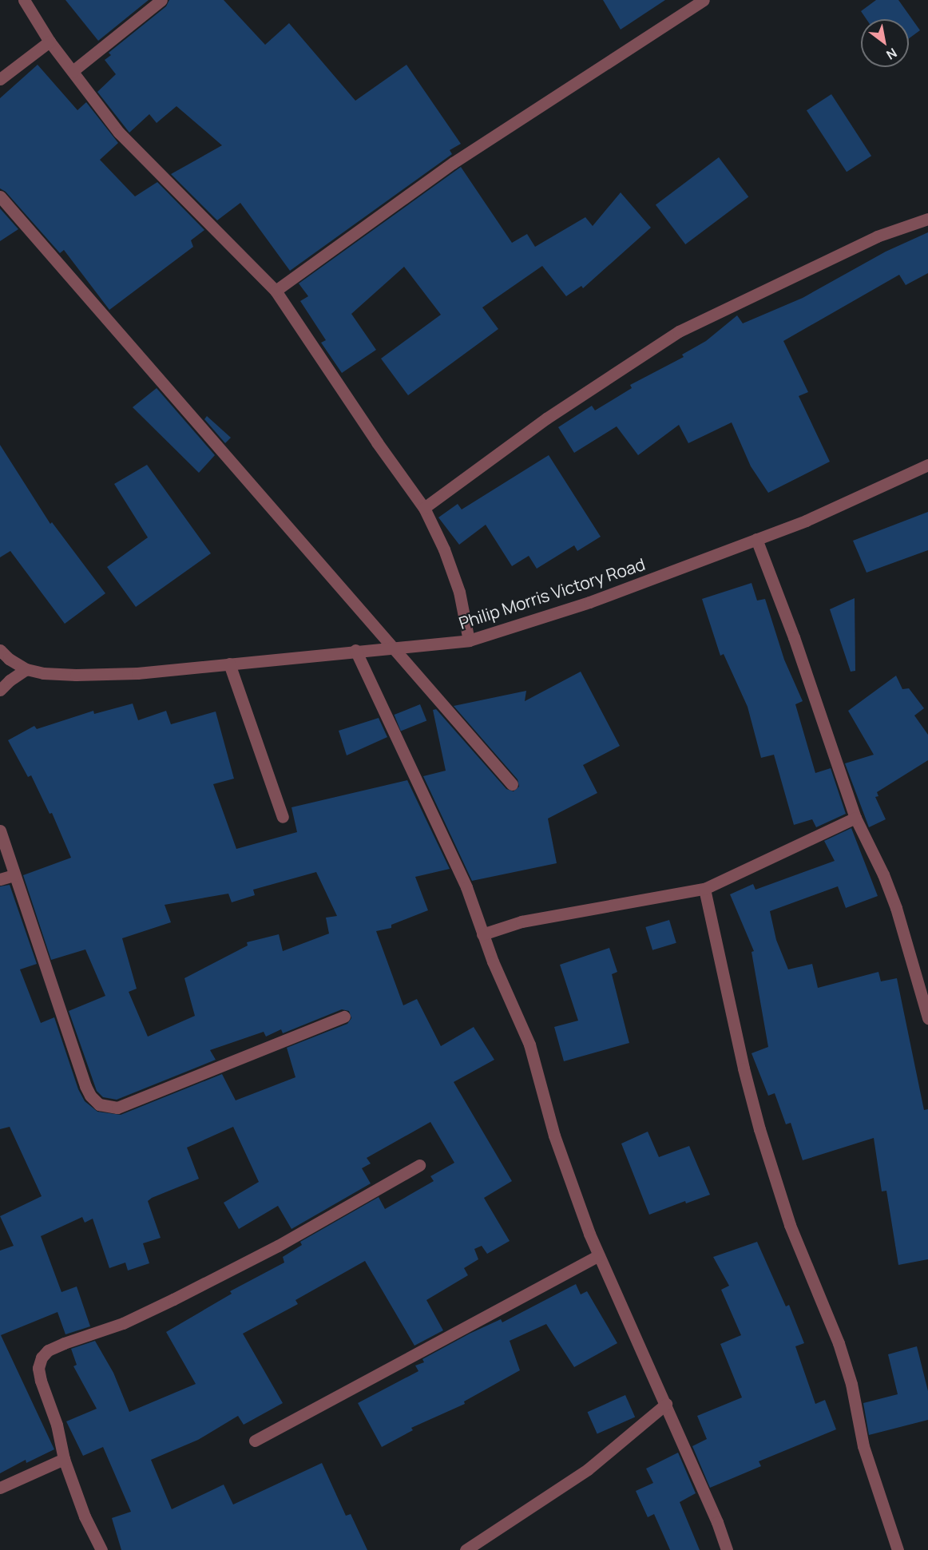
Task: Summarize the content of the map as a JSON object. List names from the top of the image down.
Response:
{
  "streets": {
    "street": ["Philip Morris Victory Road"]
  },
  "north": "bottom right"
}
